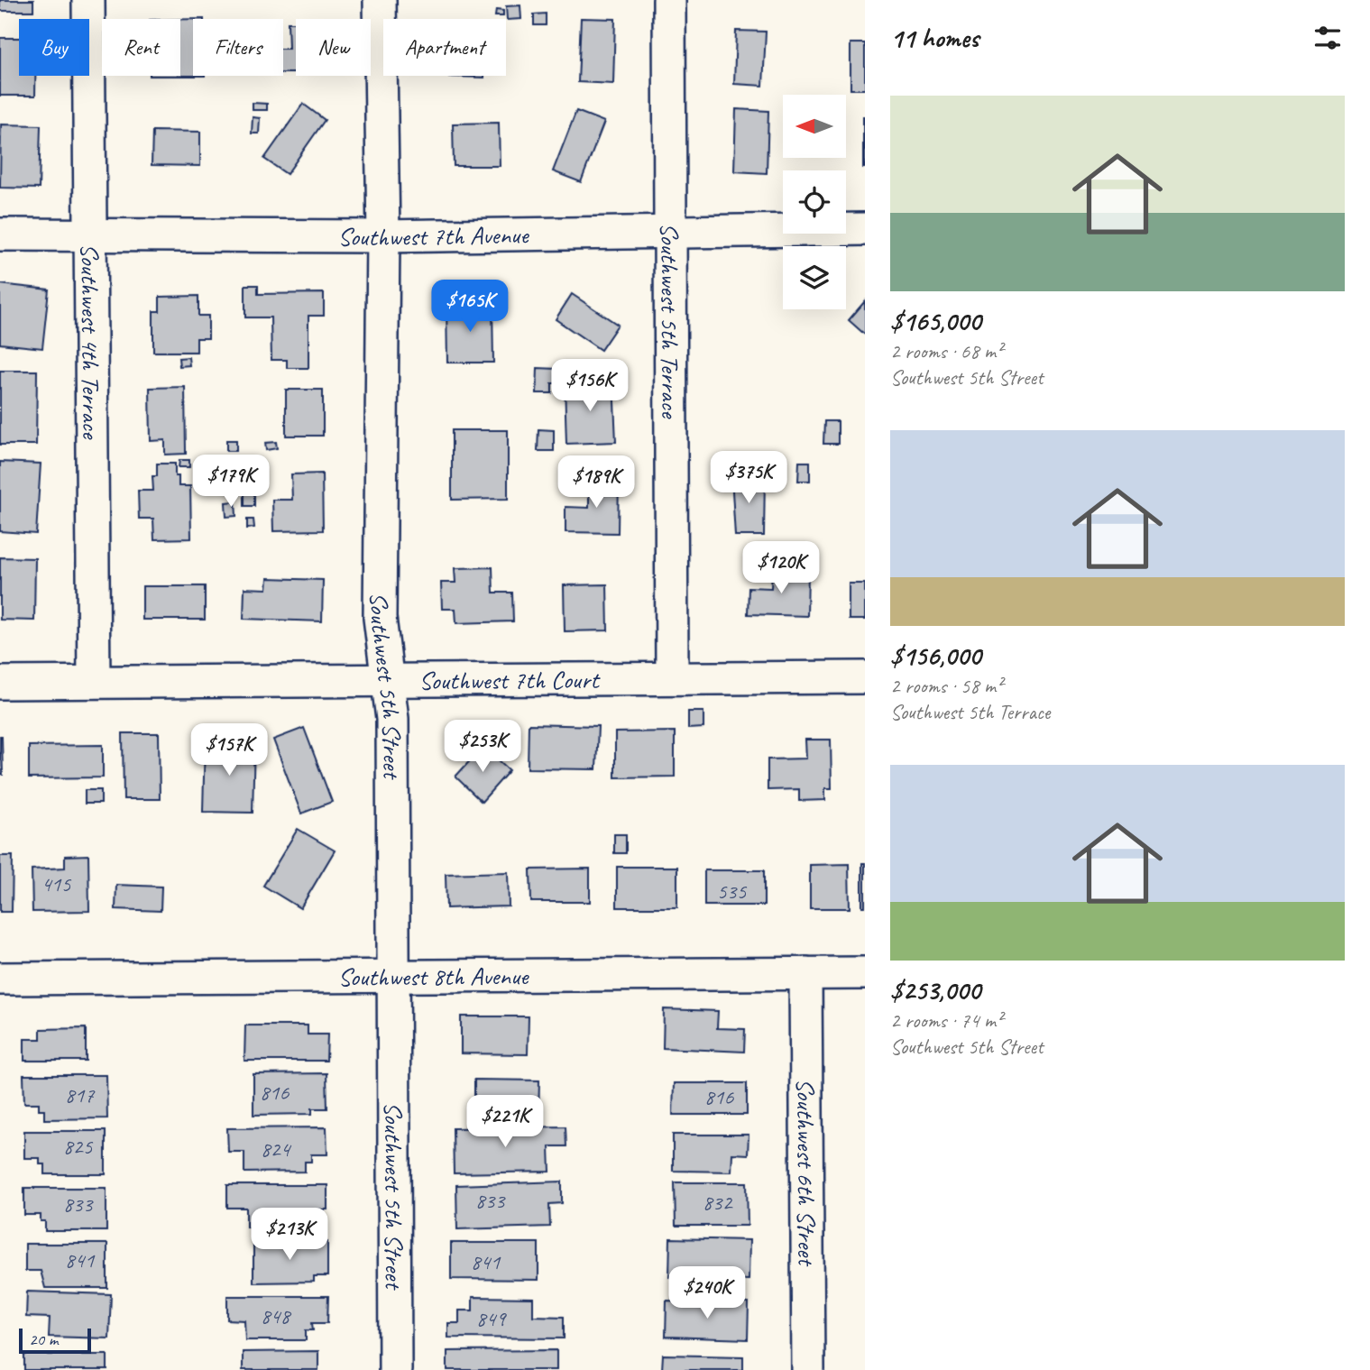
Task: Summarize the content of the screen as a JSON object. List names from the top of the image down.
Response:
{
  "streets": {
    "street": [
      "Southwest 7th Avenue",
      "Southwest 5th Terrace",
      "Southwest 4th Terrace",
      "Southwest 7th Court",
      "Southwest 5th Street",
      "Southwest 8th Avenue",
      "Southwest 6th Street"
    ]
  },
  "crossings": [
    ["Southwest 7th Avenue", "Southwest 5th Terrace"],
    ["Southwest 7th Avenue", "Southwest 4th Terrace"],
    ["Southwest 7th Avenue", "Southwest 5th Street"],
    ["Southwest 5th Terrace", "Southwest 7th Court"],
    ["Southwest 4th Terrace", "Southwest 7th Court"],
    ["Southwest 7th Court", "Southwest 5th Street"],
    ["Southwest 5th Street", "Southwest 8th Avenue"],
    ["Southwest 8th Avenue", "Southwest 6th Street"]
  ],
  "house_numbers": [
    "415",
    "535",
    "816",
    "817",
    "816",
    "825",
    "824",
    "833",
    "832",
    "833",
    "841",
    "841",
    "848",
    "849"
  ],
  "scale_bar": "20 m",
  "north": "left",
  "page": {
    "heading": "11 homes",
    "chip": [
      "Buy",
      "Rent",
      "Filters",
      "New",
      "Apartment"
    ],
    "list": [
      {
        "name": "$165,000",
        "note": "2 rooms · 68 m² · Southwest 5th Street"
      },
      {
        "name": "$156,000",
        "note": "2 rooms · 58 m² · Southwest 5th Terrace"
      },
      {
        "name": "$253,000",
        "note": "2 rooms · 74 m² · Southwest 5th Street"
      }
    ],
    "price": [
      "$165K",
      "$156K",
      "$375K",
      "$179K",
      "$189K",
      "$120K",
      "$253K",
      "$157K",
      "$221K",
      "$213K",
      "$240K"
    ],
    "scale": "20 m"
  }
}
